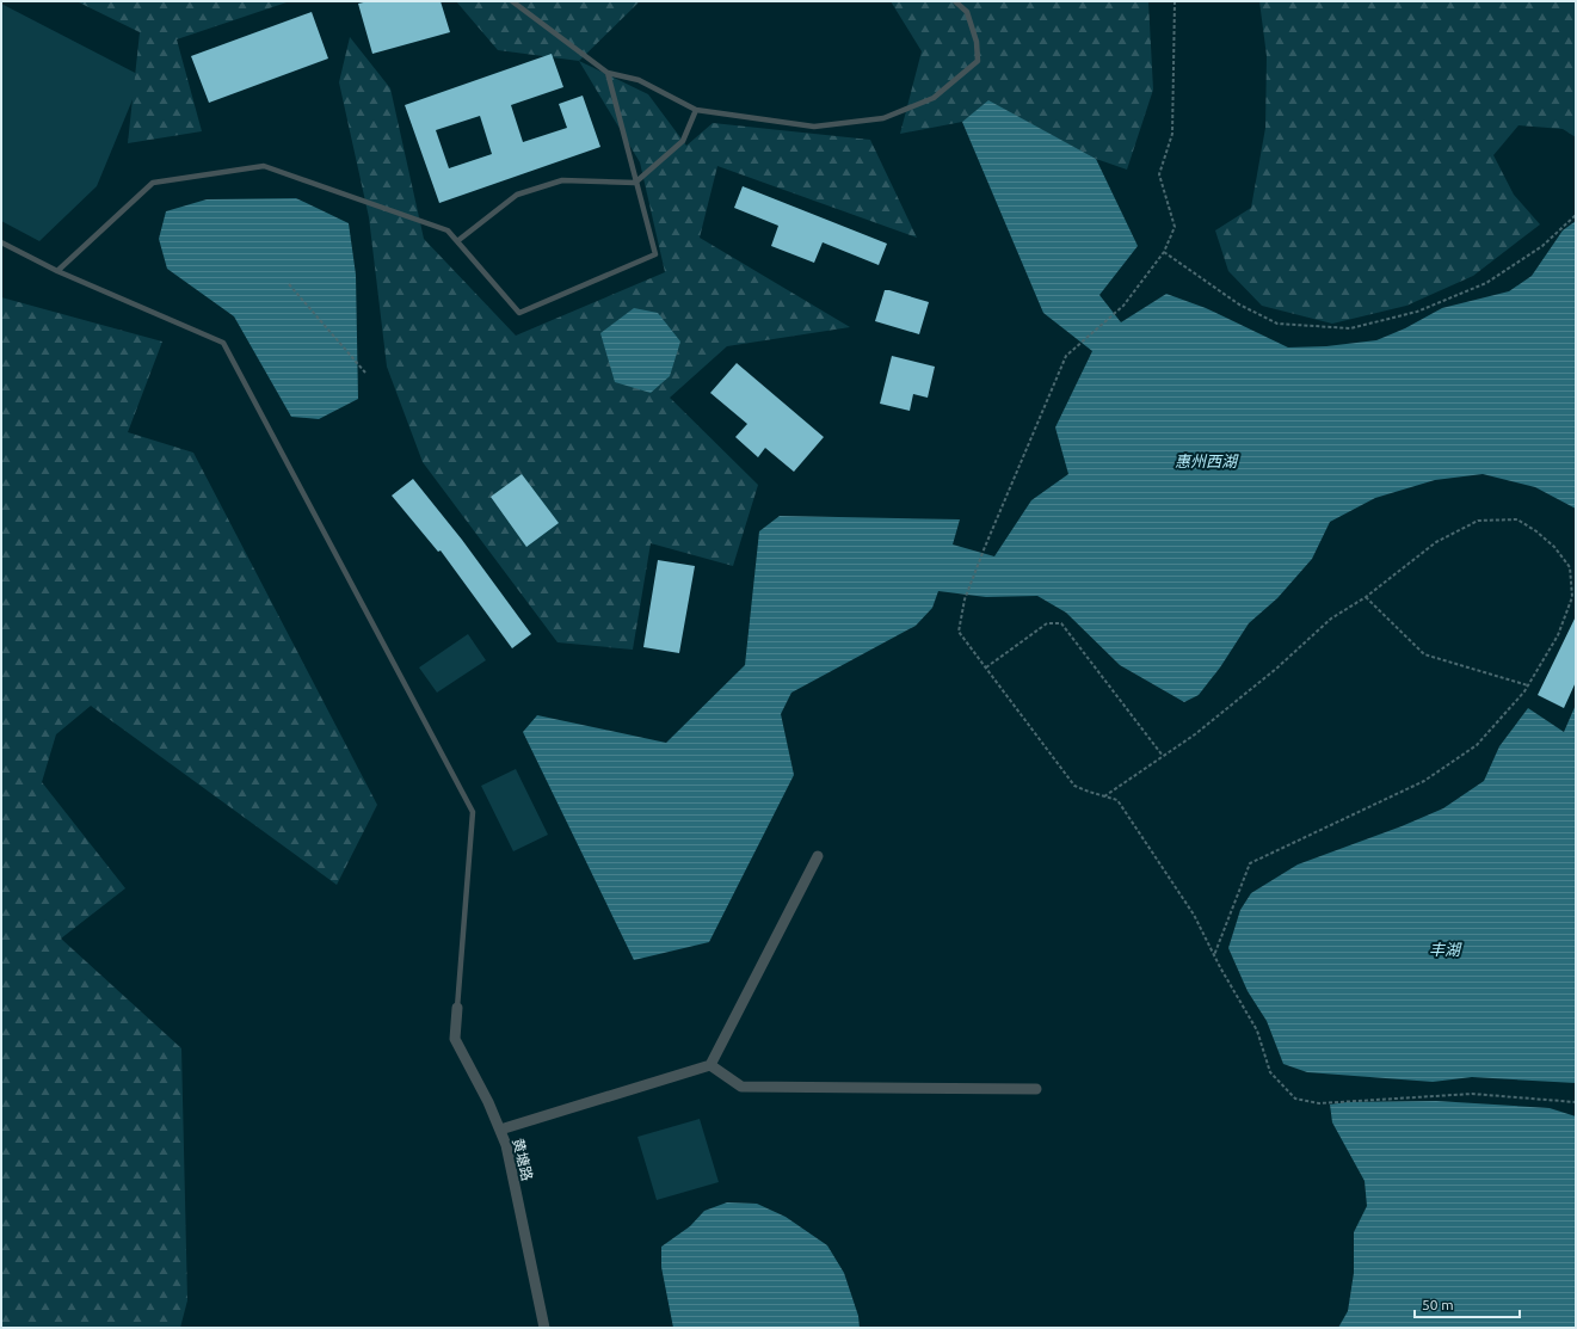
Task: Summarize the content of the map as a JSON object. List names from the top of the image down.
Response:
{
  "streets": {
    "street": ["黄塘路"]
  },
  "water": ["惠州西湖", "丰湖"],
  "scale_bar": "50 m"
}
